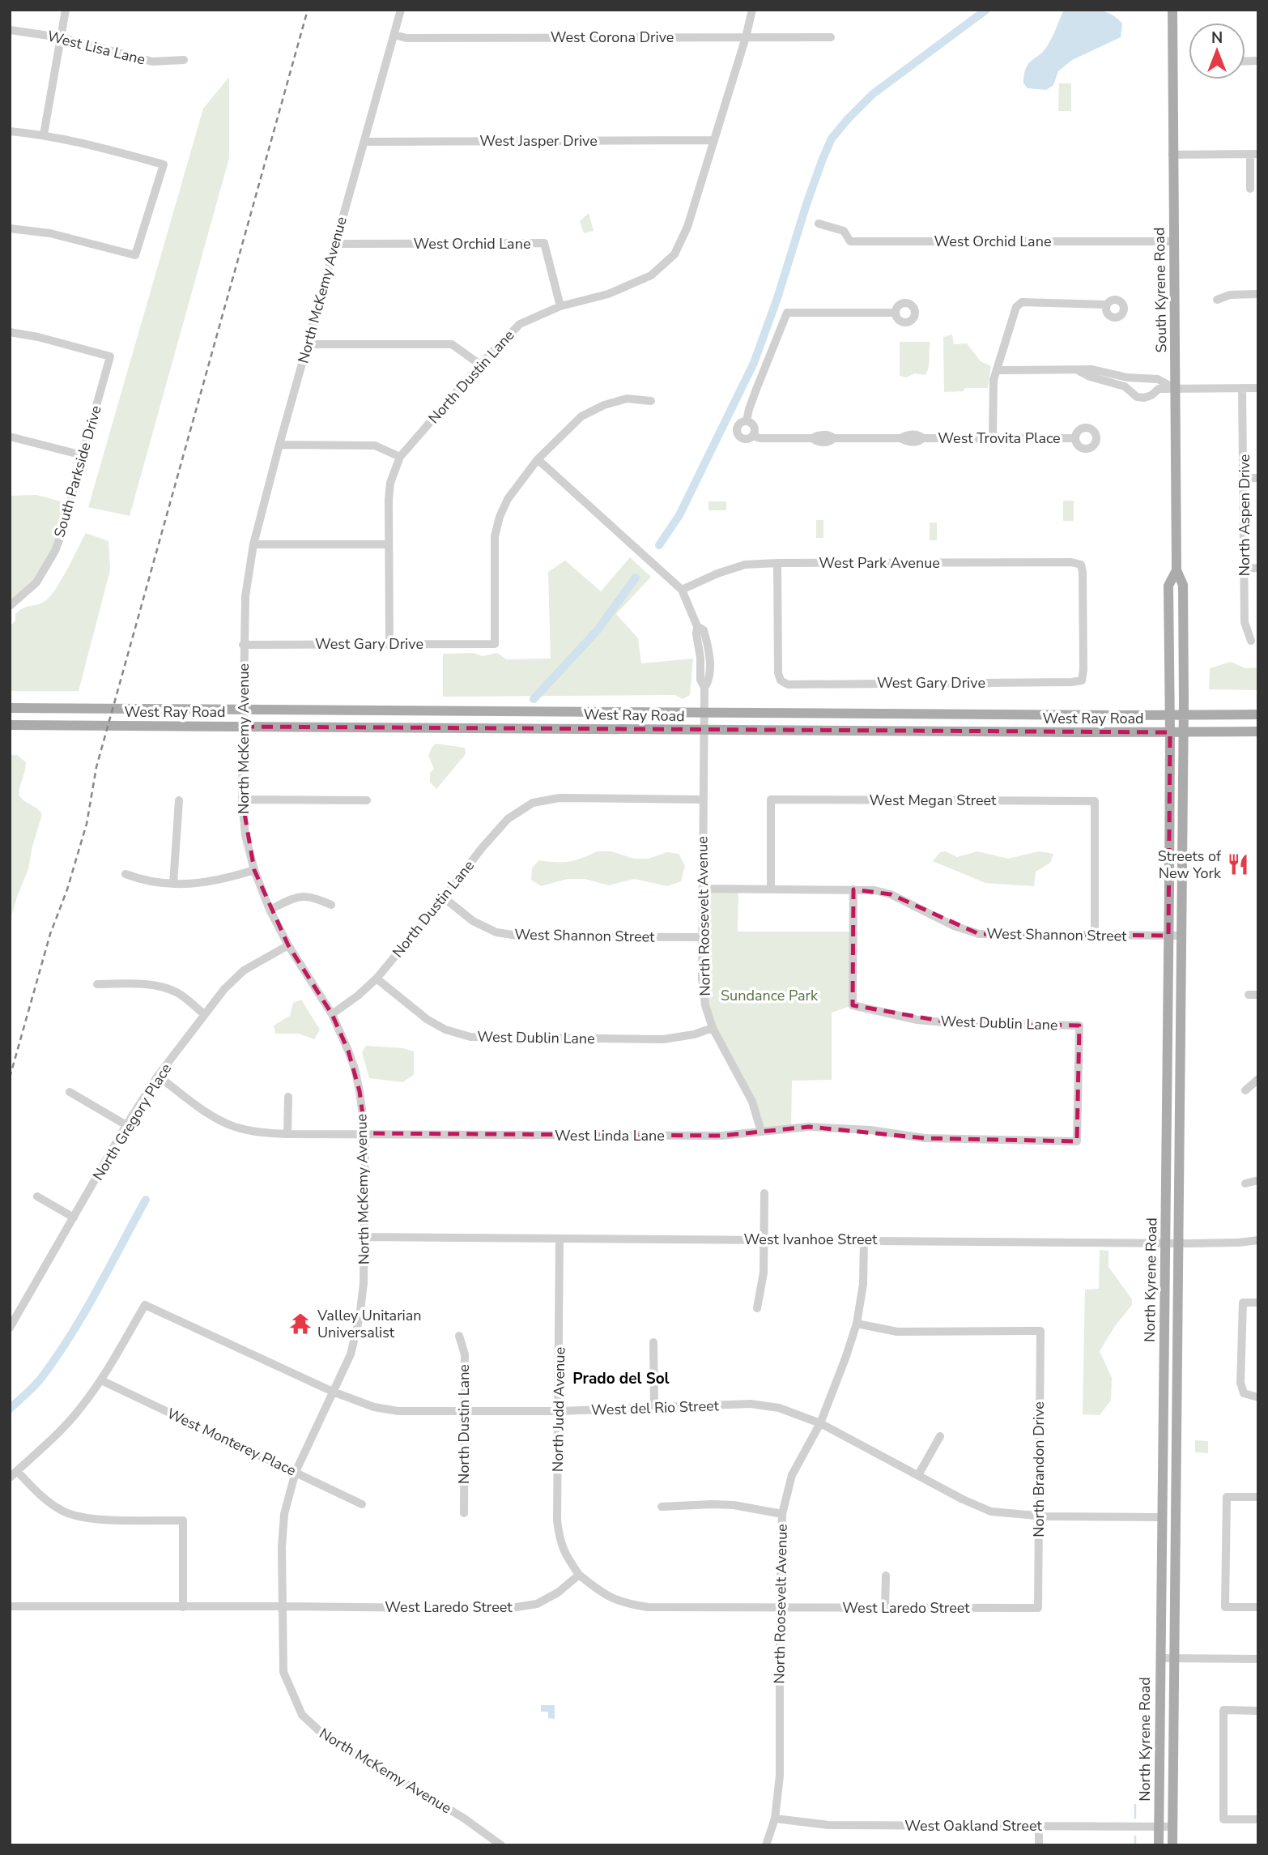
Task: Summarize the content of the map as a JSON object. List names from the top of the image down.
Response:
{
  "streets": {
    "main road": ["South Kyrene Road", "West Ray Road", "North Kyrene Road"],
    "street": [
      "West Corona Drive",
      "West Lisa Lane",
      "West Jasper Drive",
      "West Orchid Lane",
      "North McKemy Avenue",
      "North Dustin Lane",
      "West Trovita Place",
      "South Parkside Drive",
      "North Aspen Drive",
      "West Park Avenue",
      "West Gary Drive",
      "West Megan Street",
      "North Roosevelt Avenue",
      "West Shannon Street",
      "West Dublin Lane",
      "North Gregory Place",
      "West Linda Lane",
      "West Ivanhoe Street",
      "West del Rio Street",
      "North Judd Avenue",
      "West Monterey Place",
      "North Brandon Drive",
      "West Laredo Street",
      "West Oakland Street"
    ]
  },
  "crossings": [
    ["West Corona Drive", "North McKemy Avenue"],
    ["West Corona Drive", "North Dustin Lane"],
    ["West Jasper Drive", "North McKemy Avenue"],
    ["West Jasper Drive", "North Dustin Lane"],
    ["West Orchid Lane", "North McKemy Avenue"],
    ["West Orchid Lane", "South Kyrene Road"],
    ["West Orchid Lane", "North Dustin Lane"],
    ["North McKemy Avenue", "North Dustin Lane"],
    ["North McKemy Avenue", "West Gary Drive"],
    ["North McKemy Avenue", "West Ray Road"],
    ["North McKemy Avenue", "North Gregory Place"],
    ["North McKemy Avenue", "West Linda Lane"],
    ["North McKemy Avenue", "West Ivanhoe Street"],
    ["North McKemy Avenue", "West del Rio Street"],
    ["North McKemy Avenue", "West Monterey Place"],
    ["North McKemy Avenue", "West Laredo Street"],
    ["South Kyrene Road", "West Ray Road"],
    ["South Kyrene Road", "North Kyrene Road"],
    ["North Dustin Lane", "West Gary Drive"],
    ["North Dustin Lane", "North Roosevelt Avenue"],
    ["North Dustin Lane", "West Shannon Street"],
    ["North Dustin Lane", "West Dublin Lane"],
    ["North Dustin Lane", "West del Rio Street"],
    ["West Park Avenue", "West Gary Drive"],
    ["West Park Avenue", "North Roosevelt Avenue"],
    ["West Gary Drive", "North Roosevelt Avenue"],
    ["West Ray Road", "North Roosevelt Avenue"],
    ["West Ray Road", "North Kyrene Road"],
    ["West Megan Street", "West Shannon Street"],
    ["North Roosevelt Avenue", "West Shannon Street"],
    ["North Roosevelt Avenue", "West Dublin Lane"],
    ["North Roosevelt Avenue", "West Linda Lane"],
    ["North Roosevelt Avenue", "West Ivanhoe Street"],
    ["North Roosevelt Avenue", "West del Rio Street"],
    ["North Roosevelt Avenue", "North Brandon Drive"],
    ["North Roosevelt Avenue", "West Laredo Street"],
    ["North Roosevelt Avenue", "West Oakland Street"],
    ["West Shannon Street", "West Dublin Lane"],
    ["West Shannon Street", "North Kyrene Road"],
    ["West Dublin Lane", "West Linda Lane"],
    ["North Gregory Place", "West Linda Lane"],
    ["West Ivanhoe Street", "North Kyrene Road"],
    ["West Ivanhoe Street", "North Judd Avenue"],
    ["North Kyrene Road", "West del Rio Street"],
    ["North Kyrene Road", "West Oakland Street"],
    ["West del Rio Street", "North Judd Avenue"],
    ["West del Rio Street", "West Monterey Place"],
    ["West del Rio Street", "North Brandon Drive"],
    ["North Judd Avenue", "West Laredo Street"],
    ["North Brandon Drive", "West Laredo Street"]
  ],
  "districts": ["Prado del Sol"],
  "parks": ["Sundance Park"],
  "places": {
    "restaurant": ["Streets of New York"],
    "temple": ["Valley Unitarian Universalist"]
  },
  "north": "top"
}
